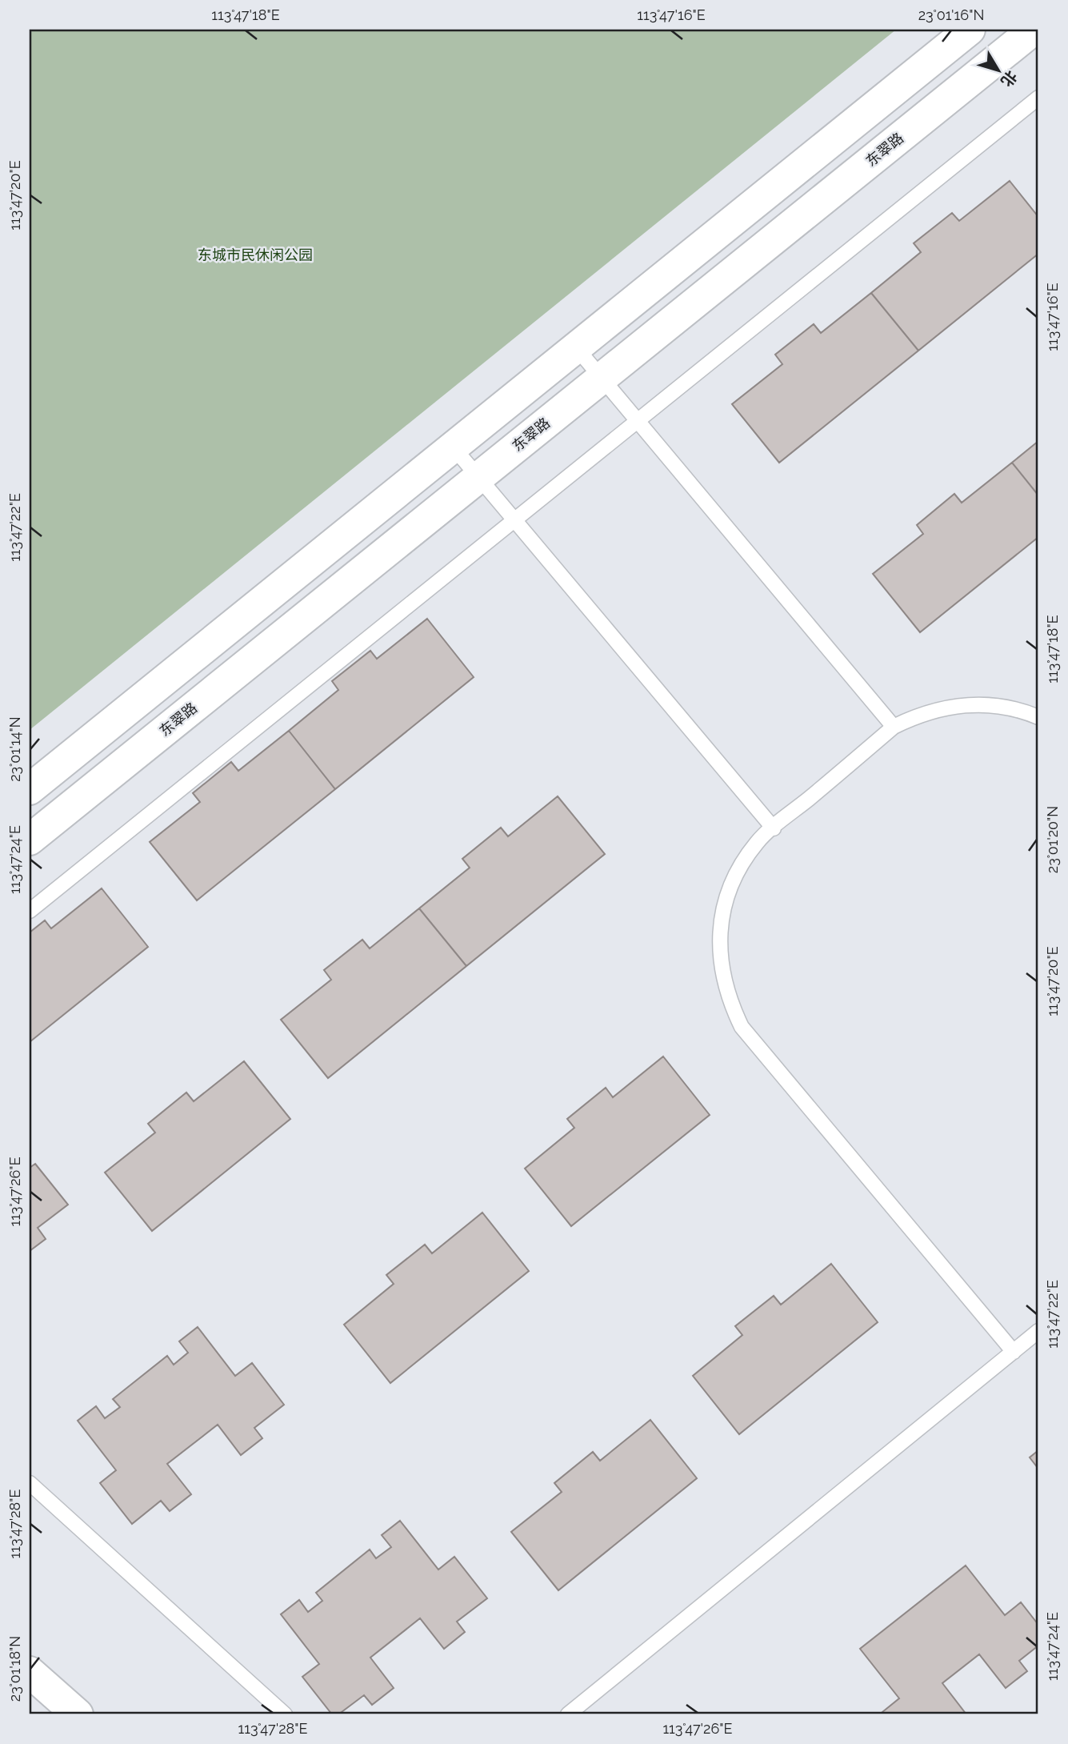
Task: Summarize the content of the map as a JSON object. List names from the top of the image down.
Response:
{
  "streets": {
    "street": ["东翠路"]
  },
  "parks": ["东城市民休闲公园"],
  "north": "bottom right",
  "coordinates": [
    "113°47'18\"E",
    "113°47'16\"E",
    "23°01'16\"N",
    "113°47'20\"E",
    "113°47'22\"E",
    "23°01'14\"N",
    "23°01'20\"N",
    "113°47'24\"E",
    "113°47'26\"E",
    "113°47'28\"E",
    "23°01'18\"N"
  ]
}
